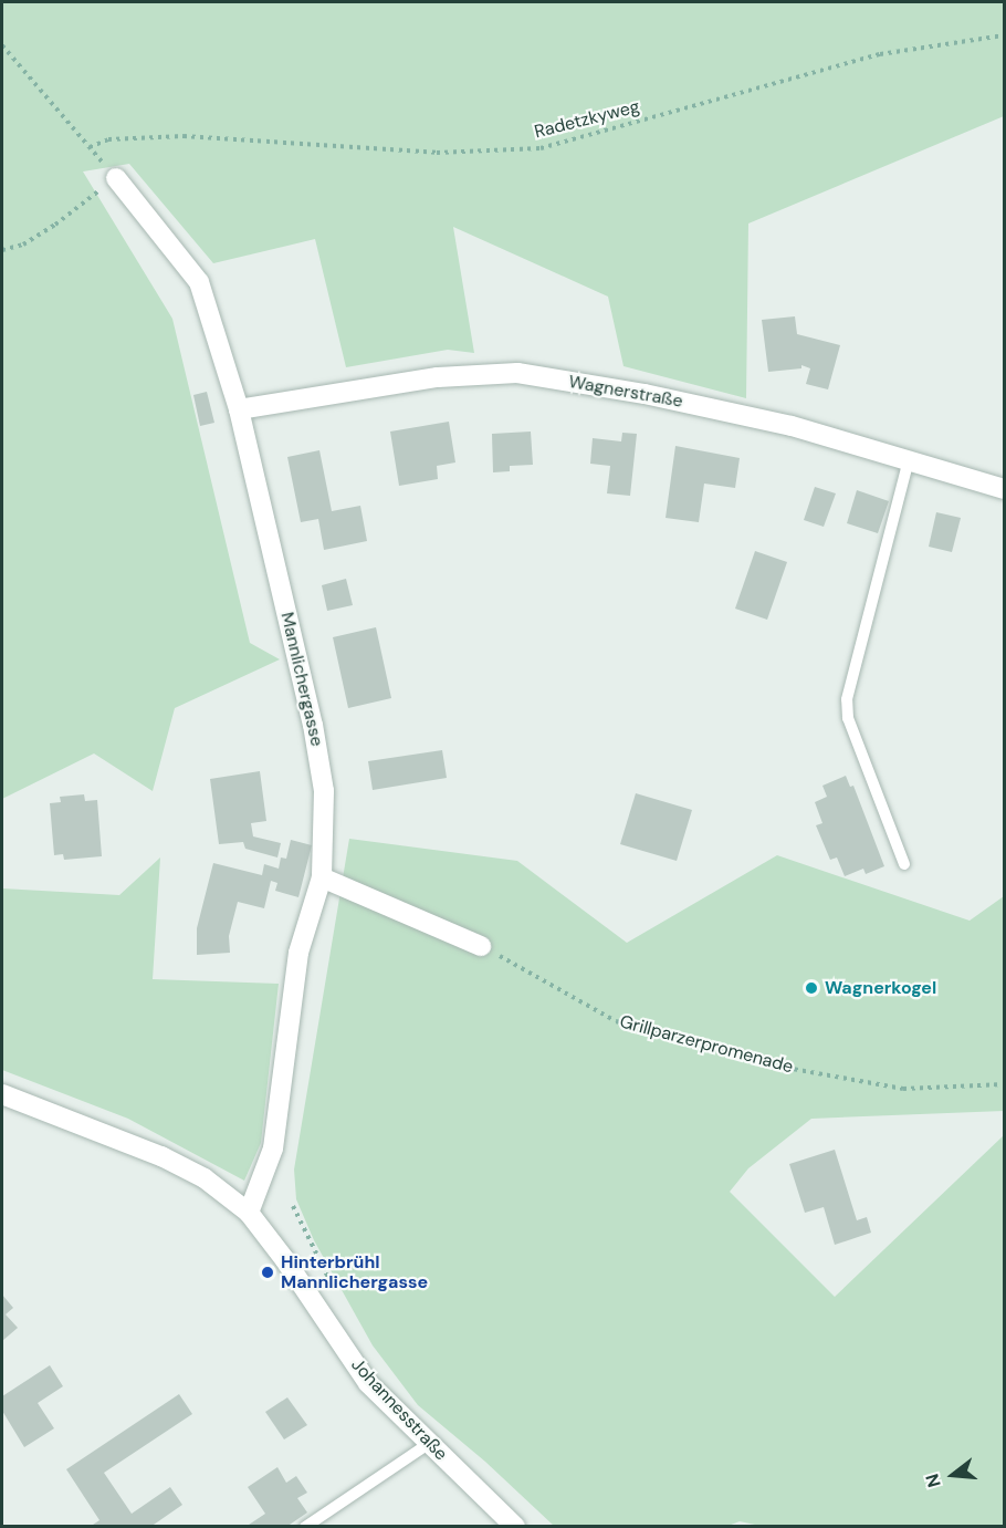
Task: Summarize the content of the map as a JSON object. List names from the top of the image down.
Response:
{
  "streets": {
    "street": ["Wagnerstraße", "Mannlichergasse", "Johannesstraße"],
    "path": ["Radetzkyweg", "Grillparzerpromenade"]
  },
  "crossings": [
    ["Wagnerstraße", "Mannlichergasse"],
    ["Mannlichergasse", "Johannesstraße"]
  ],
  "places": ["Wagnerkogel", "Hinterbrühl Mannlichergasse"],
  "north": "left"
}
